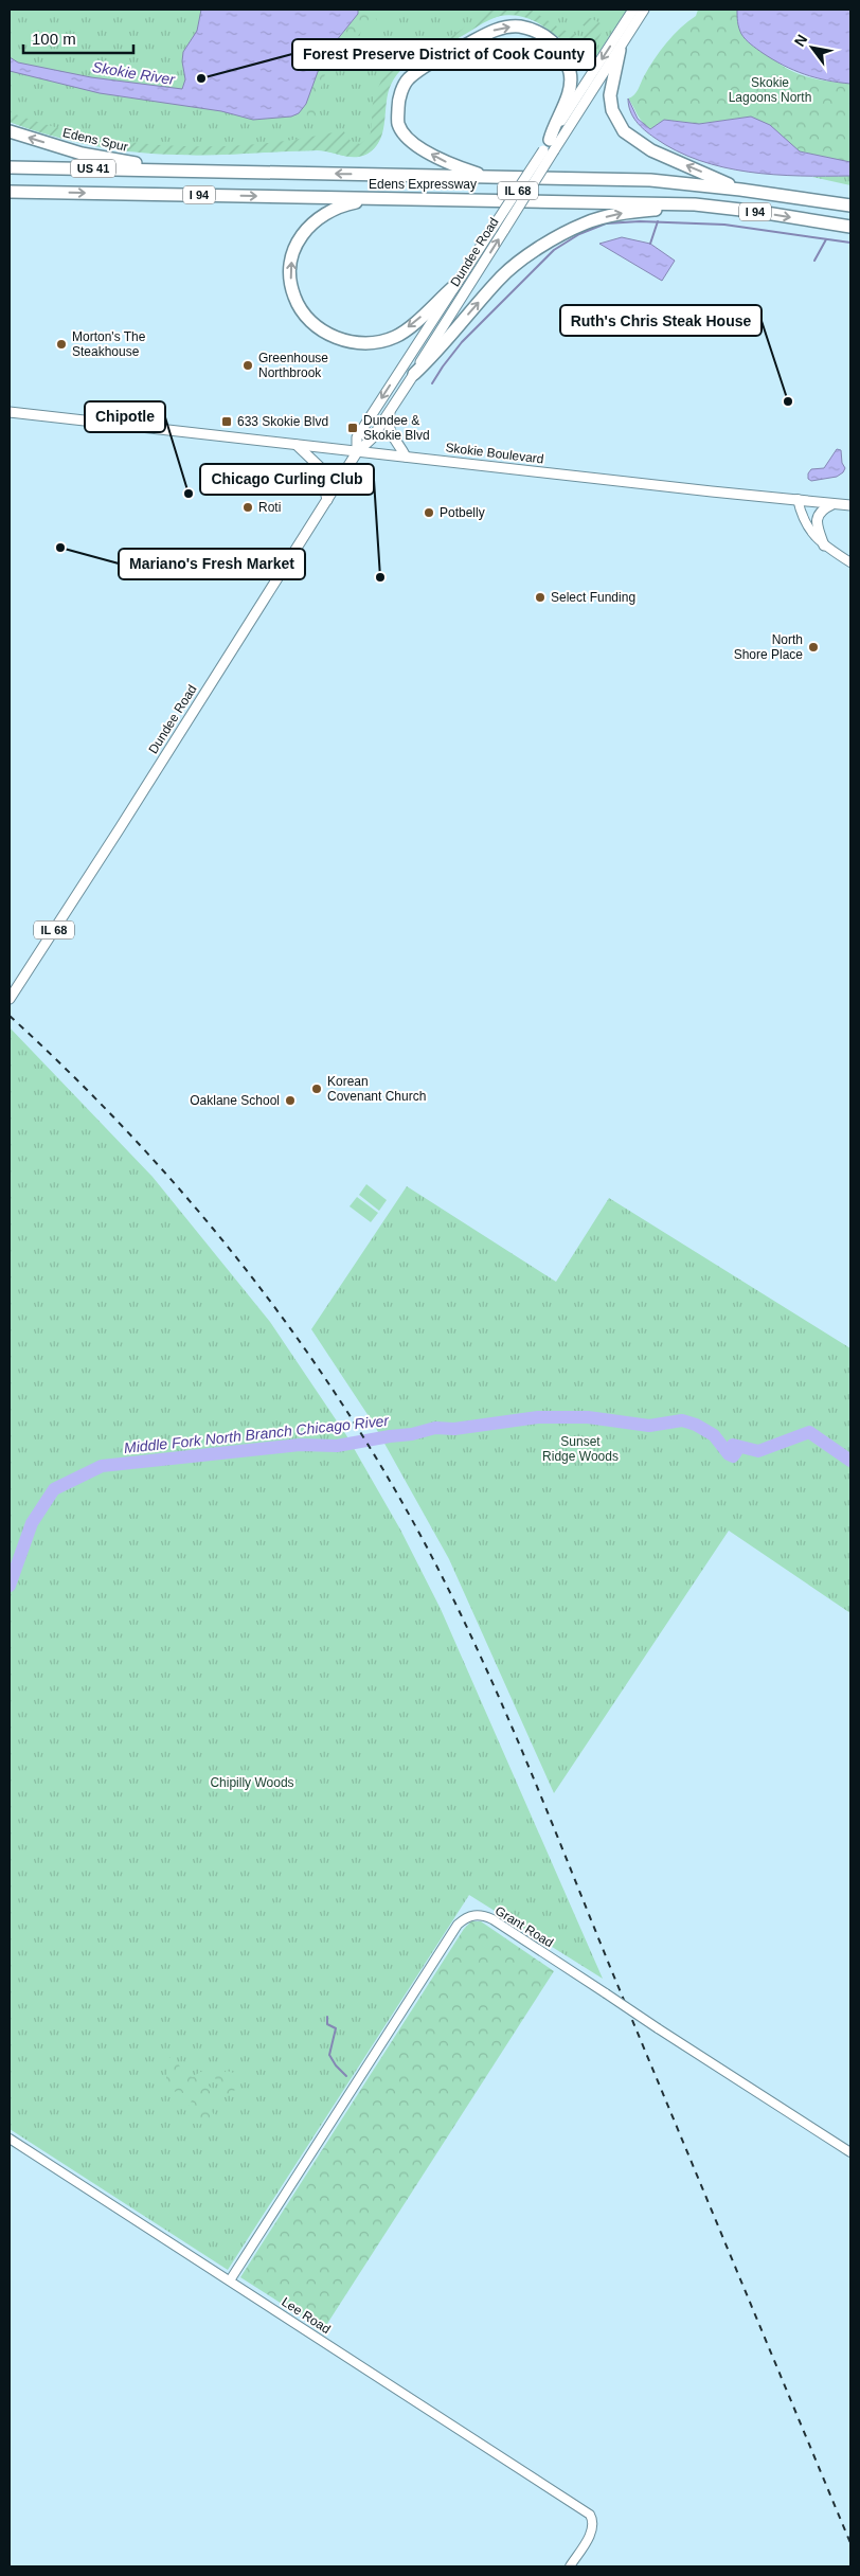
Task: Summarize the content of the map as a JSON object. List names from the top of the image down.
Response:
{
  "streets": {
    "highway": [
      "Edens Spur",
      "US 41",
      "Edens Expressway",
      "I 94"
    ],
    "main road": ["IL 68", "Dundee Road", "Skokie Boulevard"],
    "street": ["Grant Road", "Lee Road"]
  },
  "crossings": [
    ["Edens Spur", "US 41"],
    ["Edens Spur", "Edens Expressway"],
    ["US 41", "Edens Expressway"],
    ["Dundee Road", "Skokie Boulevard"],
    ["Grant Road", "Lee Road"]
  ],
  "water": ["Skokie River", "Middle Fork North Branch Chicago River"],
  "parks": ["Skokie Lagoons North", "Sunset Ridge Woods", "Chipilly Woods"],
  "places": {
    "other": [
      "Forest Preserve District of Cook County",
      "Morton's The Steakhouse",
      "Greenhouse Northbrook",
      "Ruth's Chris Steak House",
      "Chipotle",
      "Roti",
      "Potbelly",
      "Mariano's Fresh Market",
      "Chicago Curling Club",
      "Select Funding",
      "North Shore Place",
      "Korean Covenant Church",
      "Oaklane School"
    ],
    "transit": ["633 Skokie Blvd", "Dundee & Skokie Blvd"]
  },
  "scale_bar": "100 m",
  "north": "top left"
}
